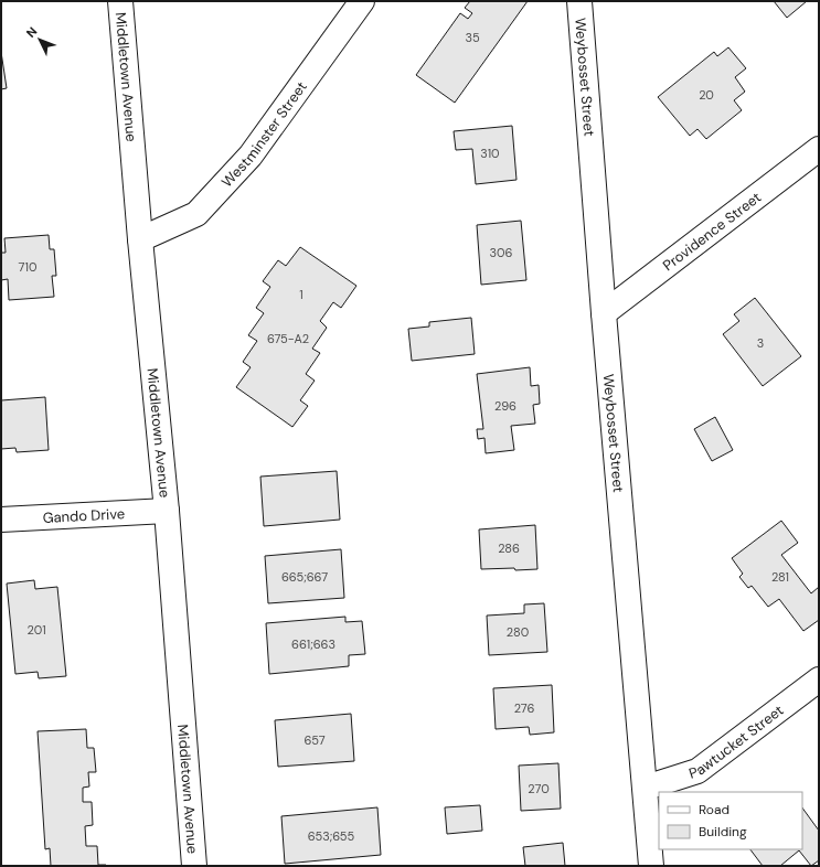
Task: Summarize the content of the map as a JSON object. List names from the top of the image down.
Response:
{
  "streets": {
    "street": [
      "Middletown Avenue",
      "Weybosset Street",
      "Westminster Street",
      "Providence Street",
      "Gando Drive",
      "Pawtucket Street"
    ]
  },
  "crossings": [
    ["Middletown Avenue", "Westminster Street"],
    ["Middletown Avenue", "Gando Drive"],
    ["Weybosset Street", "Providence Street"],
    ["Weybosset Street", "Pawtucket Street"]
  ],
  "house_numbers": [
    "35",
    "20",
    "310",
    "306",
    "710",
    "1",
    "675-A2",
    "3",
    "296",
    "286",
    "665;667",
    "281",
    "201",
    "280",
    "661;663",
    "276",
    "657",
    "270",
    "653;655"
  ],
  "legend": ["Road", "Building"],
  "north": "top left"
}
